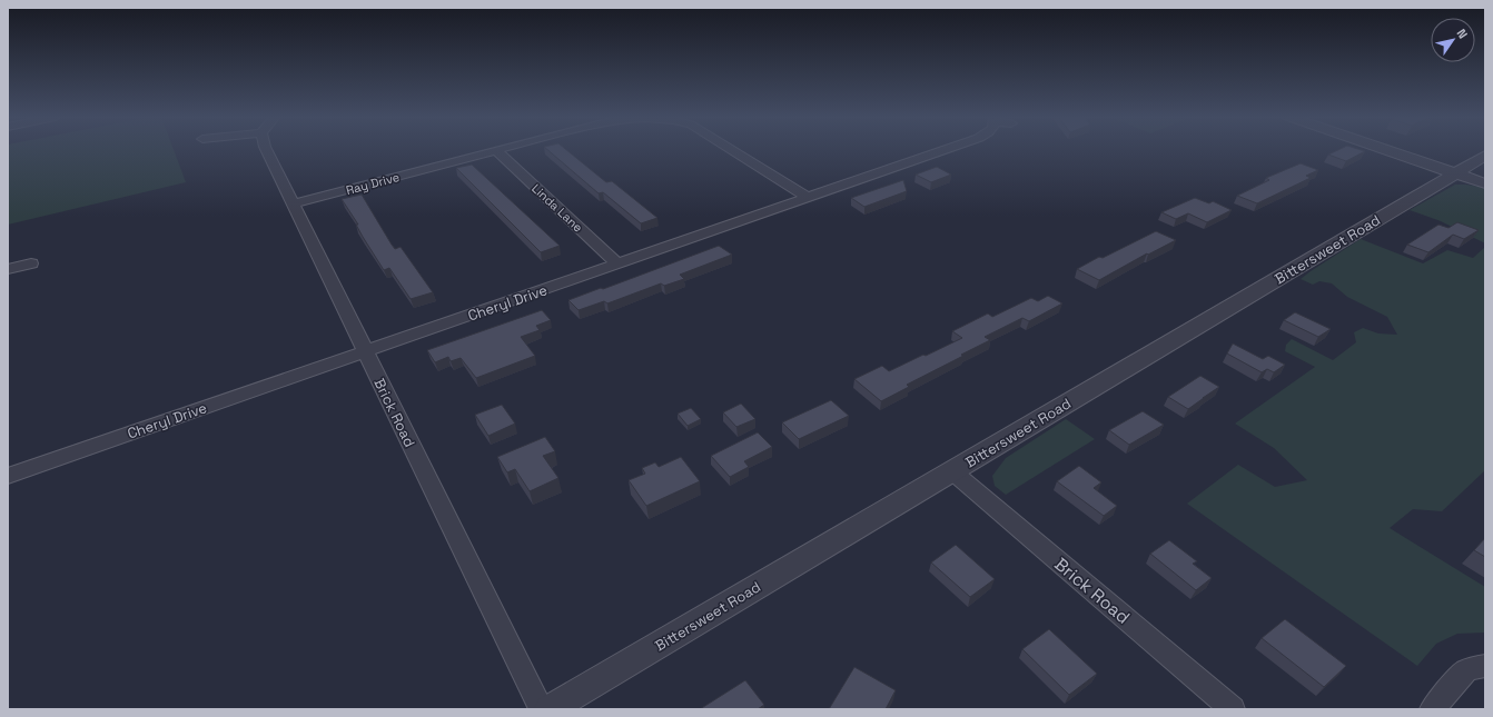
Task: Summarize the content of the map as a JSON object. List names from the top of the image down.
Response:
{
  "streets": {
    "street": [
      "Ray Drive",
      "Linda Lane",
      "Bittersweet Road",
      "Cheryl Drive",
      "Brick Road"
    ]
  },
  "crossings": [
    ["Ray Drive", "Linda Lane"],
    ["Ray Drive", "Cheryl Drive"],
    ["Ray Drive", "Brick Road"],
    ["Linda Lane", "Cheryl Drive"],
    ["Bittersweet Road", "Brick Road"],
    ["Cheryl Drive", "Brick Road"]
  ],
  "north": "top right"
}
